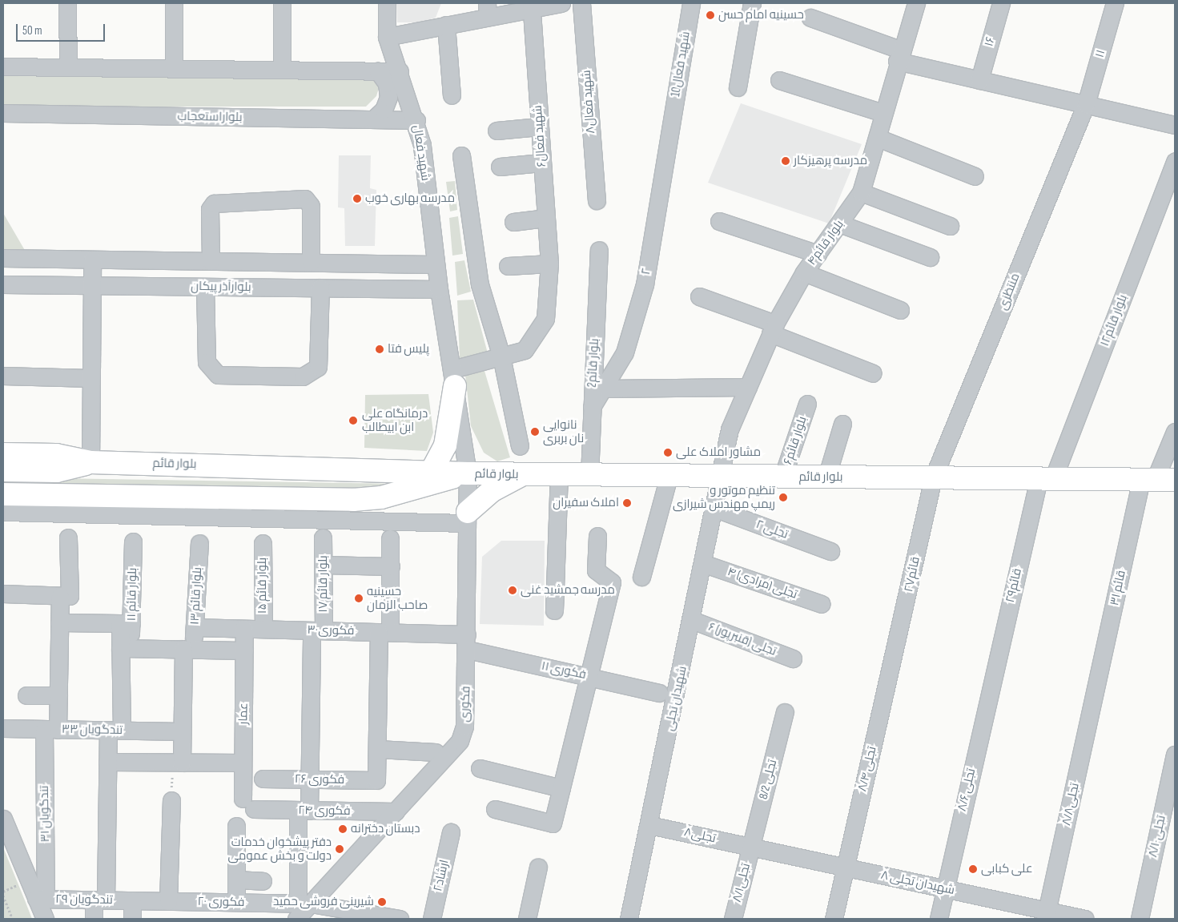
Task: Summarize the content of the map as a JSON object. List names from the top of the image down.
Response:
{
  "streets": {
    "main road": ["بلوار قائم"],
    "street": [
      "۱۶",
      "۱۱",
      "10شهید فعال",
      "شهید فعال۸",
      "بلواراستعجاب",
      "شهید فعال۶",
      "شهید فعال",
      "بلوار قائم۴",
      "۲",
      "بلوارآذر پیکان",
      "منتظزی",
      "بلوار قائم۱۲",
      "2بلوار قائم",
      "بلوار قائم۶",
      "۲ تجلی",
      "قائم۲۷",
      "۴ تجلی (مرادی)",
      "بلوار قائم ۱۷",
      "بلوار قائم ۱۵",
      "قائم۲۹",
      "قائم ۳۱",
      "بلوار قائم ۱۱",
      "بلوار قائم ۱۳",
      "فکوری۳۰",
      "۶ تجلی (قنبرپور)",
      "فکوری ۱۱",
      "شهیدان تجلی",
      "فکوری",
      "عمار",
      "۳۳ تندگویان",
      "۸/۴ تجلی",
      "فکوری ۲۶",
      "8/2 تجلی",
      "تجلی ۸/۶",
      "تجلی۸/۸",
      "فکوری ۲۴",
      "۳۱ تندگویان",
      "تجلی۸",
      "تجلی۸/۱۰",
      "۲ارشاد",
      "تجلی۸/۱",
      "شهیدان تجلی ۸",
      "۲۹ تندگویان",
      "فکوری ۲۰"
    ]
  },
  "crossings": [
    ["۱۱", "منتظزی"],
    ["10شهید فعال", "۲"],
    ["بلواراستعجاب", "شهید فعال"],
    ["شهید فعال۶", "شهید فعال"],
    ["شهید فعال", "بلوارآذر پیکان"],
    ["شهید فعال", "بلوار قائم"],
    ["شهید فعال", "فکوری"],
    ["بلوار قائم۴", "بلوار قائم"],
    ["بلوار قائم۴", "شهیدان تجلی"],
    ["۲", "2بلوار قائم"],
    ["منتظزی", "بلوار قائم"],
    ["منتظزی", "قائم۲۷"],
    ["بلوار قائم۱۲", "بلوار قائم"],
    ["بلوار قائم۱۲", "قائم۲۹"],
    ["2بلوار قائم", "بلوار قائم"],
    ["بلوار قائم۶", "بلوار قائم"],
    ["بلوار قائم", "قائم۲۷"],
    ["بلوار قائم", "قائم۲۹"],
    ["بلوار قائم", "قائم ۳۱"],
    ["بلوار قائم", "شهیدان تجلی"],
    ["بلوار قائم", "فکوری"],
    ["۲ تجلی", "شهیدان تجلی"],
    ["قائم۲۷", "۸/۴ تجلی"],
    ["۴ تجلی (مرادی)", "شهیدان تجلی"],
    ["بلوار قائم ۱۷", "فکوری۳۰"],
    ["بلوار قائم ۱۷", "فکوری"],
    ["بلوار قائم ۱۷", "فکوری ۲۶"],
    ["بلوار قائم ۱۷", "فکوری ۲۴"],
    ["بلوار قائم ۱۷", "فکوری ۲۰"],
    ["بلوار قائم ۱۵", "فکوری۳۰"],
    ["قائم۲۹", "تجلی ۸/۶"],
    ["قائم ۳۱", "تجلی۸/۸"],
    ["بلوار قائم ۱۱", "۳۳ تندگویان"],
    ["بلوار قائم ۱۱", "۲۹ تندگویان"],
    ["بلوار قائم ۱۳", "فکوری۳۰"],
    ["بلوار قائم ۱۳", "۳۳ تندگویان"],
    ["فکوری۳۰", "فکوری ۱۱"],
    ["فکوری۳۰", "فکوری"],
    ["فکوری۳۰", "عمار"],
    ["۶ تجلی (قنبرپور)", "شهیدان تجلی"],
    ["فکوری ۱۱", "فکوری"],
    ["شهیدان تجلی", "تجلی۸"],
    ["فکوری", "فکوری ۲۴"],
    ["فکوری", "فکوری ۲۰"],
    ["عمار", "فکوری ۲۴"],
    ["۳۳ تندگویان", "۳۱ تندگویان"],
    ["۸/۴ تجلی", "شهیدان تجلی ۸"],
    ["8/2 تجلی", "تجلی۸"],
    ["8/2 تجلی", "تجلی۸/۱"],
    ["8/2 تجلی", "شهیدان تجلی ۸"],
    ["تجلی ۸/۶", "شهیدان تجلی ۸"],
    ["تجلی۸/۸", "شهیدان تجلی ۸"],
    ["۳۱ تندگویان", "۲۹ تندگویان"],
    ["تجلی۸", "تجلی۸/۱"],
    ["تجلی۸", "شهیدان تجلی ۸"],
    ["تجلی۸/۱", "شهیدان تجلی ۸"],
    ["۲۹ تندگویان", "فکوری ۲۰"]
  ],
  "places": [
    "حسینیه امام حسن",
    "مدرسه پرهیزکار",
    "مدرسه بهاری خوب",
    "پلیس فتا",
    "درمانگاه علی ابن ابیطالب",
    "نانوایی نان بربری",
    "مشاور املاک علی",
    "تنظیم موتور و ریمپ مهندس شیرازی",
    "املاک سفیران",
    "مدرسه جمشید غنی",
    "حسینیه صاحب الزمان",
    "دبستان دخترانه",
    "دفتر پیشخوان خدمات دولت و بخش عمومی",
    "علی کبابی",
    "شیرینی فروشی حمید"
  ],
  "scale_bar": "50 m"
}
